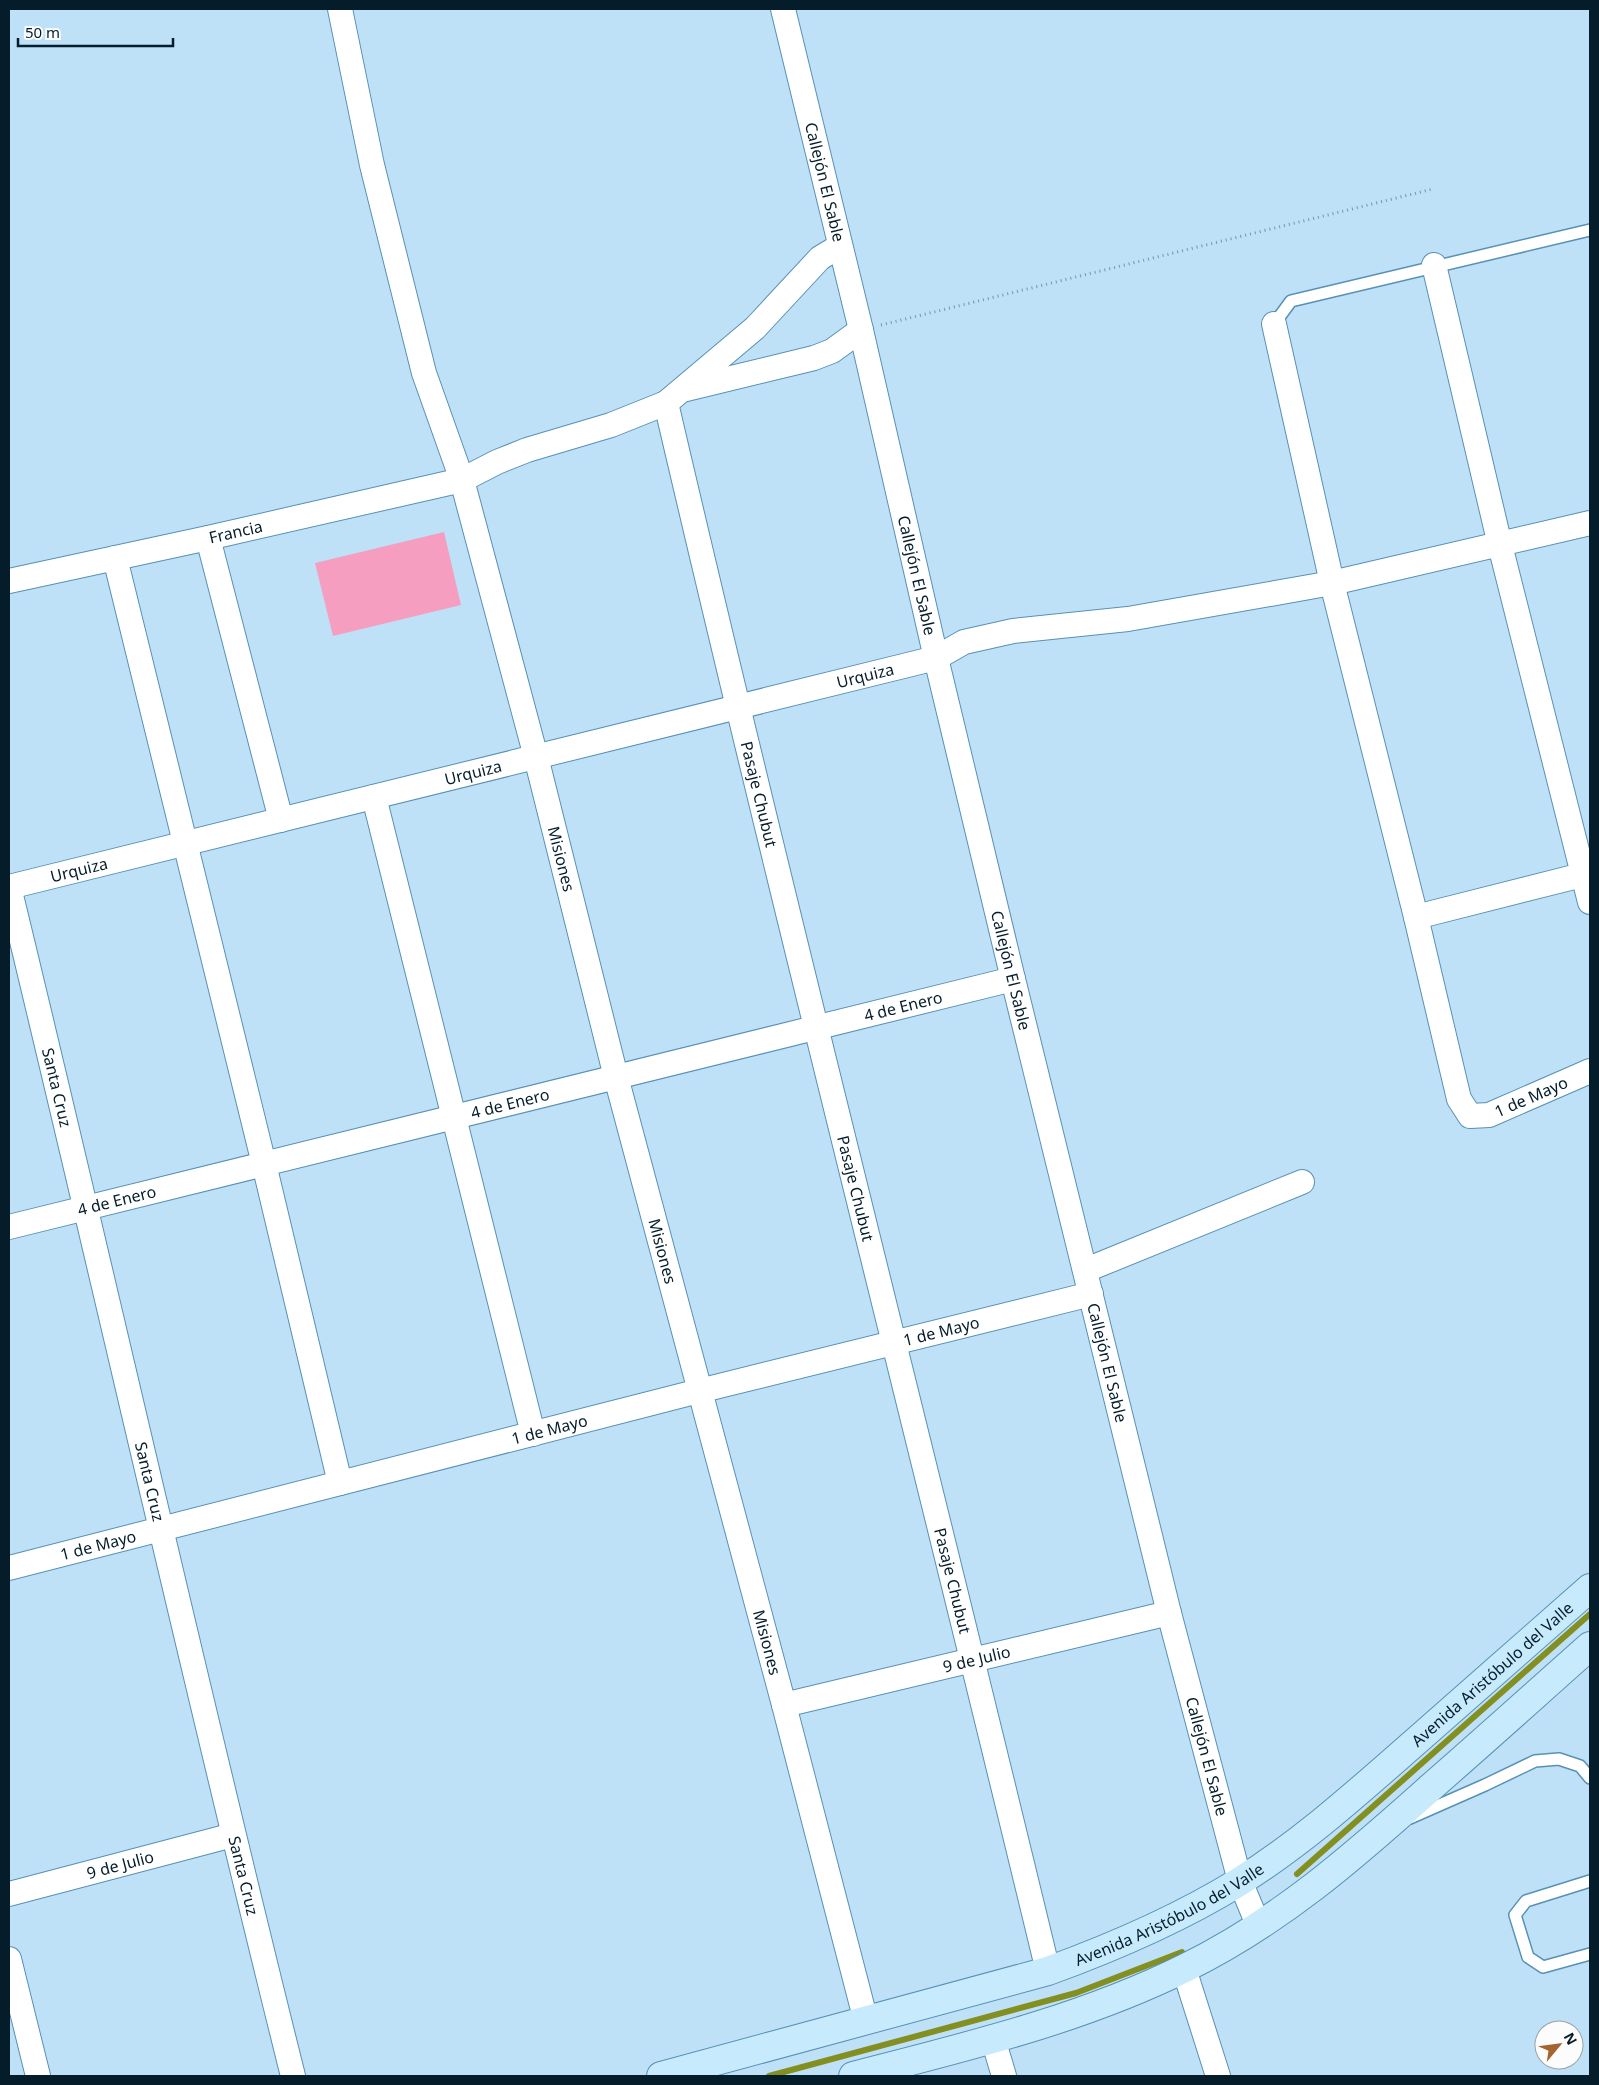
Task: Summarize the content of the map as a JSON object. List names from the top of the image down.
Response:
{
  "streets": {
    "main road": ["Avenida Aristóbulo del Valle"],
    "street": [
      "Callejón El Sable",
      "Francia",
      "Urquiza",
      "Pasaje Chubut",
      "Misiones",
      "4 de Enero",
      "Santa Cruz",
      "1 de Mayo",
      "9 de Julio"
    ]
  },
  "crossings": [
    ["Callejón El Sable", "Urquiza"],
    ["Callejón El Sable", "4 de Enero"],
    ["Callejón El Sable", "1 de Mayo"],
    ["Callejón El Sable", "9 de Julio"],
    ["Callejón El Sable", "Avenida Aristóbulo del Valle"],
    ["Francia", "Pasaje Chubut"],
    ["Francia", "Misiones"],
    ["Urquiza", "Pasaje Chubut"],
    ["Urquiza", "Misiones"],
    ["Urquiza", "Santa Cruz"],
    ["Pasaje Chubut", "4 de Enero"],
    ["Pasaje Chubut", "1 de Mayo"],
    ["Pasaje Chubut", "9 de Julio"],
    ["Pasaje Chubut", "Avenida Aristóbulo del Valle"],
    ["Misiones", "4 de Enero"],
    ["Misiones", "1 de Mayo"],
    ["Misiones", "9 de Julio"],
    ["Misiones", "Avenida Aristóbulo del Valle"],
    ["4 de Enero", "Santa Cruz"],
    ["Santa Cruz", "1 de Mayo"],
    ["Santa Cruz", "9 de Julio"]
  ],
  "scale_bar": "50 m",
  "north": "top right"
}
